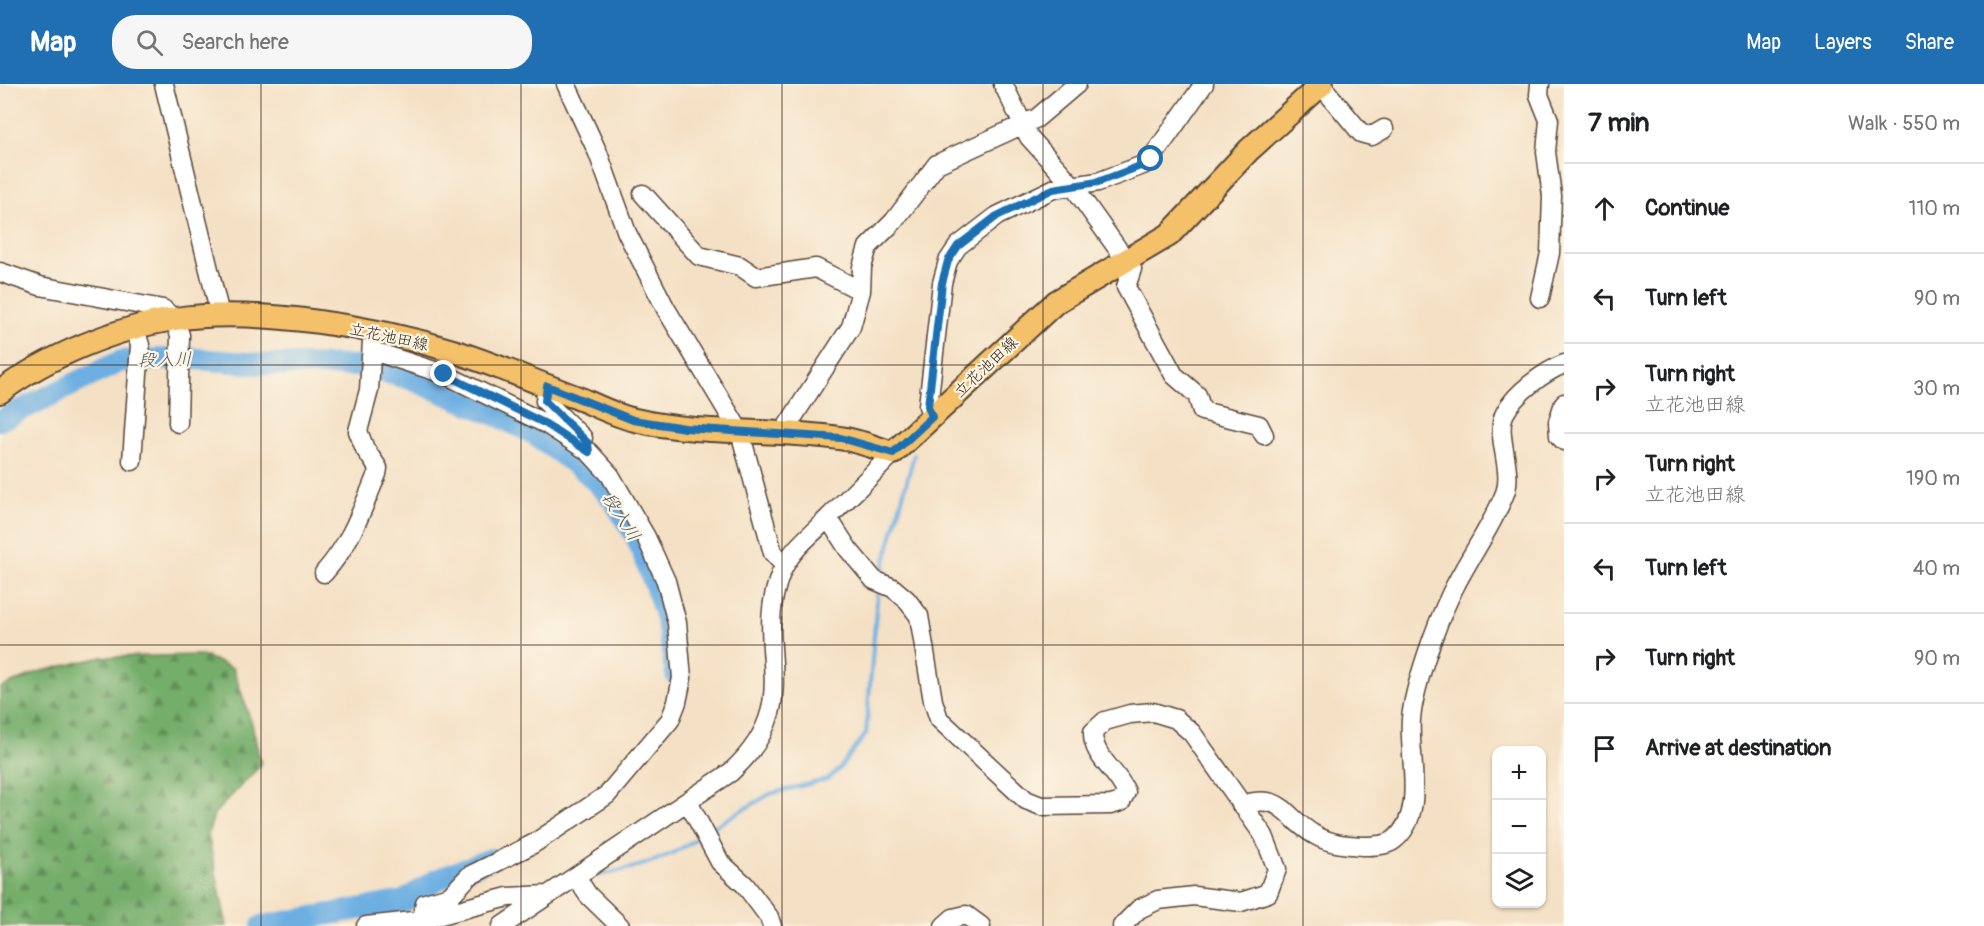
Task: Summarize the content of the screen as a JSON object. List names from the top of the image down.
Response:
{
  "streets": {
    "main road": ["立花池田線"]
  },
  "water": ["段入川"],
  "page": {
    "header": "Map",
    "search": "Search here",
    "nav": ["Map", "Layers", "Share"],
    "heading": ["7 min", "Walk · 550 m"],
    "list": [
      ["Continue", "110 m"],
      ["Turn left", "90 m"],
      ["Turn right", "立花池田線", "30 m"],
      ["Turn right", "立花池田線", "190 m"],
      ["Turn left", "40 m"],
      ["Turn right", "90 m"],
      "Arrive at destination"
    ],
    "map_buttons": ["+", "−"]
  }
}
